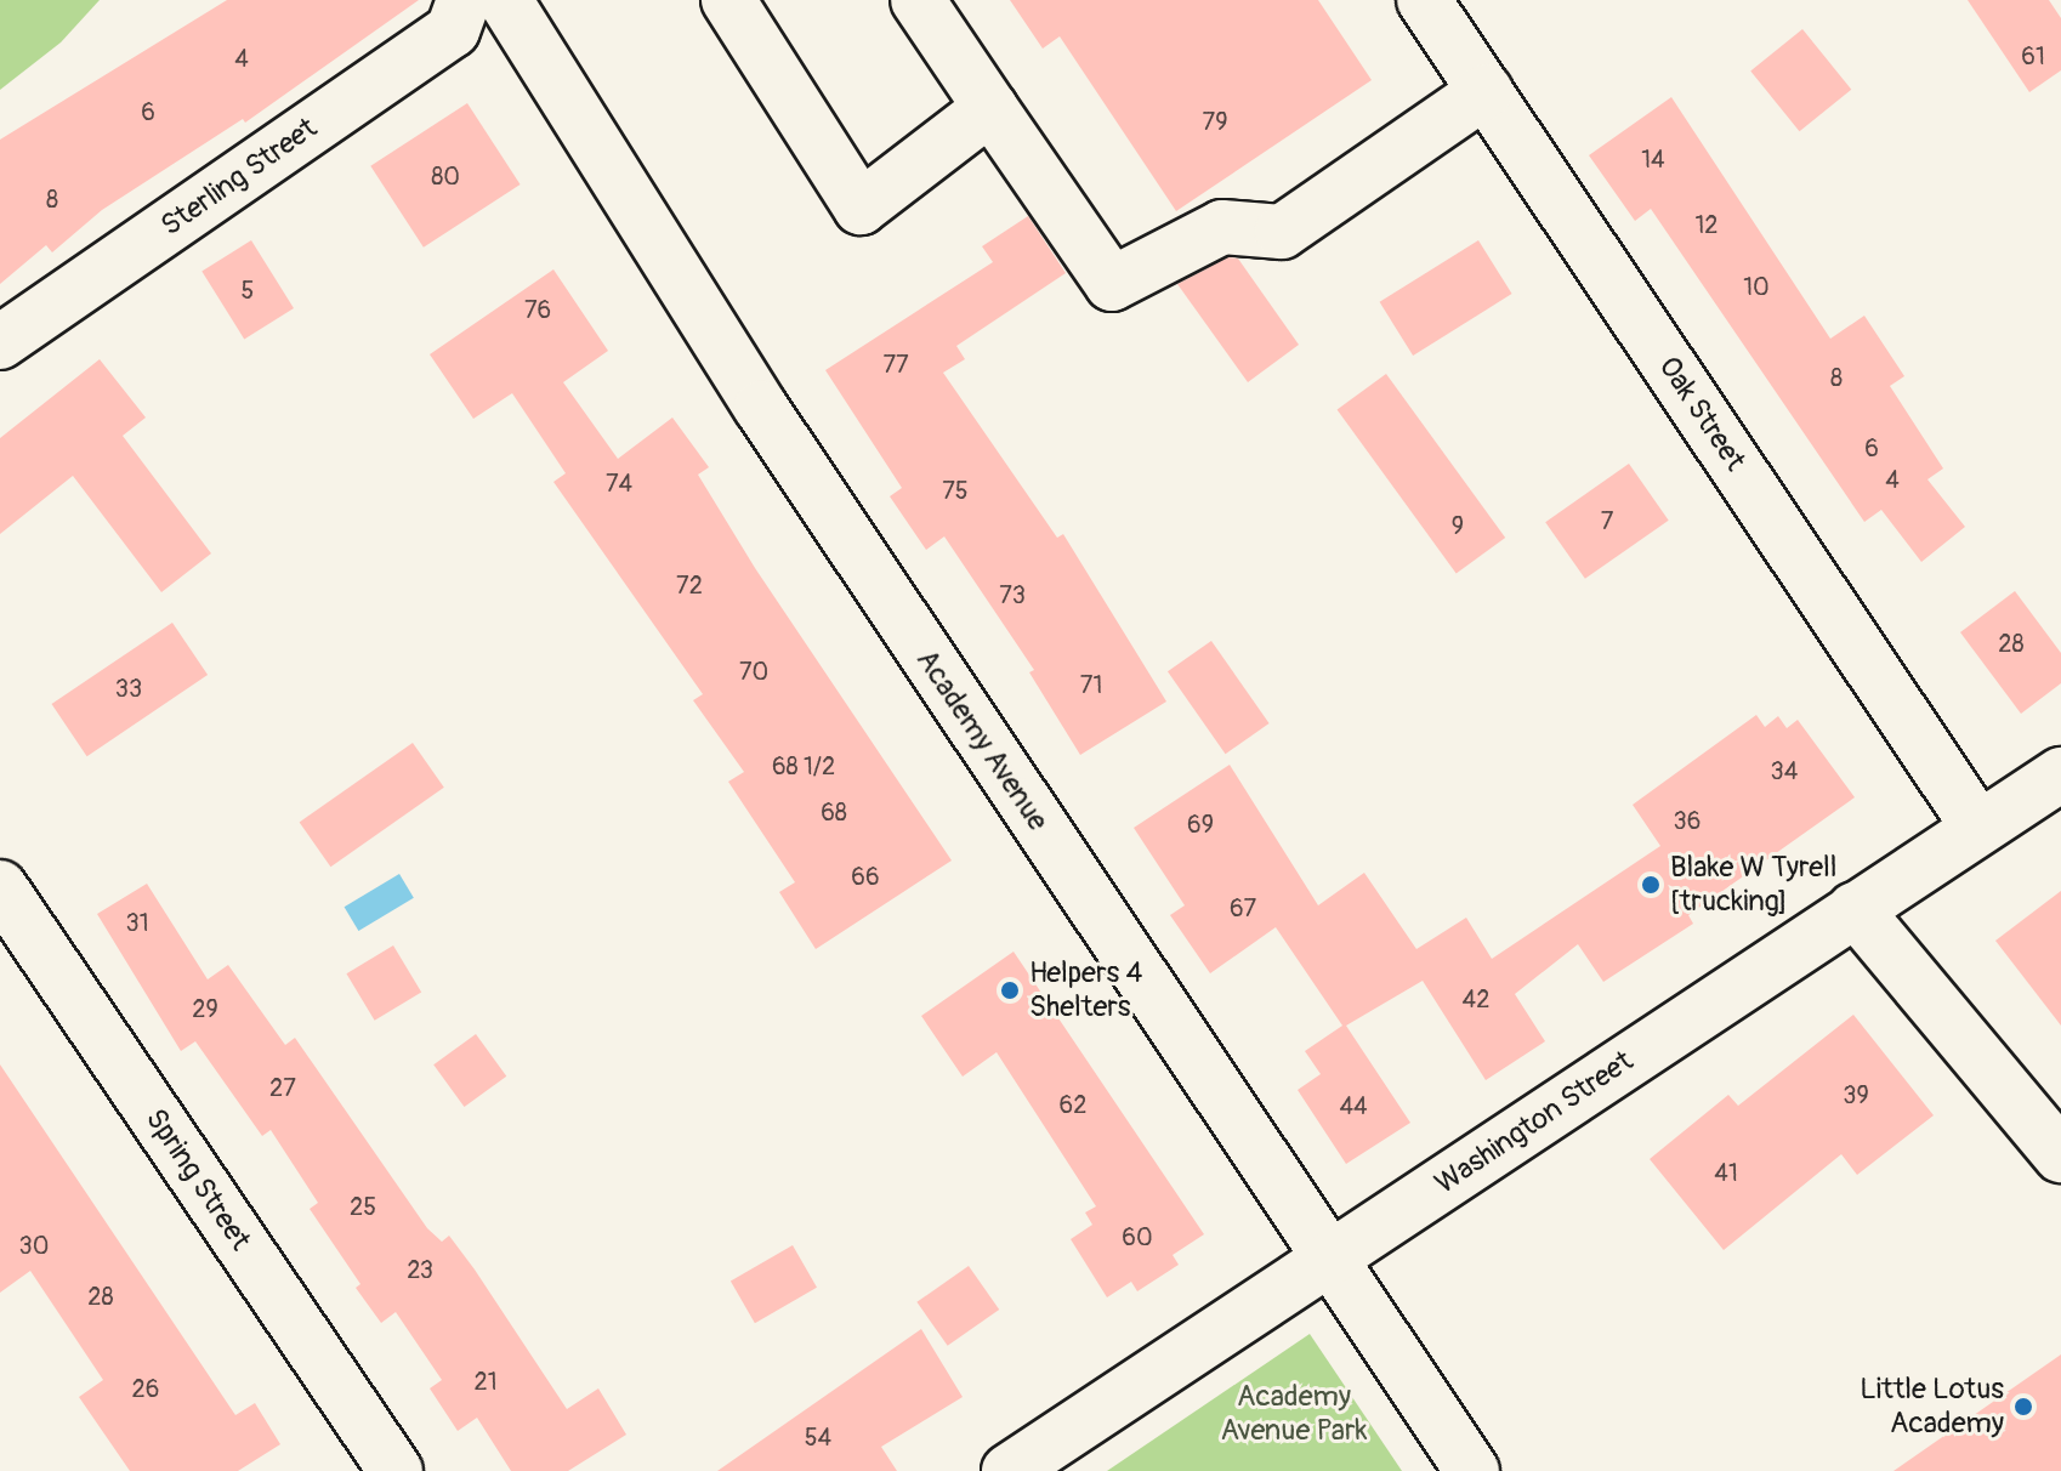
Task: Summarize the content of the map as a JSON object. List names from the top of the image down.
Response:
{
  "streets": {
    "street": [
      "Sterling Street",
      "Oak Street",
      "Academy Avenue",
      "Washington Street",
      "Spring Street"
    ]
  },
  "crossings": [
    ["Oak Street", "Washington Street"],
    ["Academy Avenue", "Washington Street"]
  ],
  "parks": ["Academy Avenue Park"],
  "places": ["Blake W Tyrell [trucking]", "Helpers 4 Shelters", "Little Lotus Academy"],
  "house_numbers": [
    "61",
    "4",
    "6",
    "79",
    "14",
    "80",
    "8",
    "12",
    "10",
    "5",
    "76",
    "77",
    "8",
    "6",
    "4",
    "74",
    "75",
    "7",
    "9",
    "72",
    "73",
    "28",
    "70",
    "71",
    "33",
    "68 1/2",
    "34",
    "68",
    "36",
    "69",
    "66",
    "67",
    "31",
    "42",
    "29",
    "27",
    "39",
    "62",
    "44",
    "41",
    "25",
    "60",
    "30",
    "23",
    "28",
    "21",
    "26",
    "54"
  ]
}
